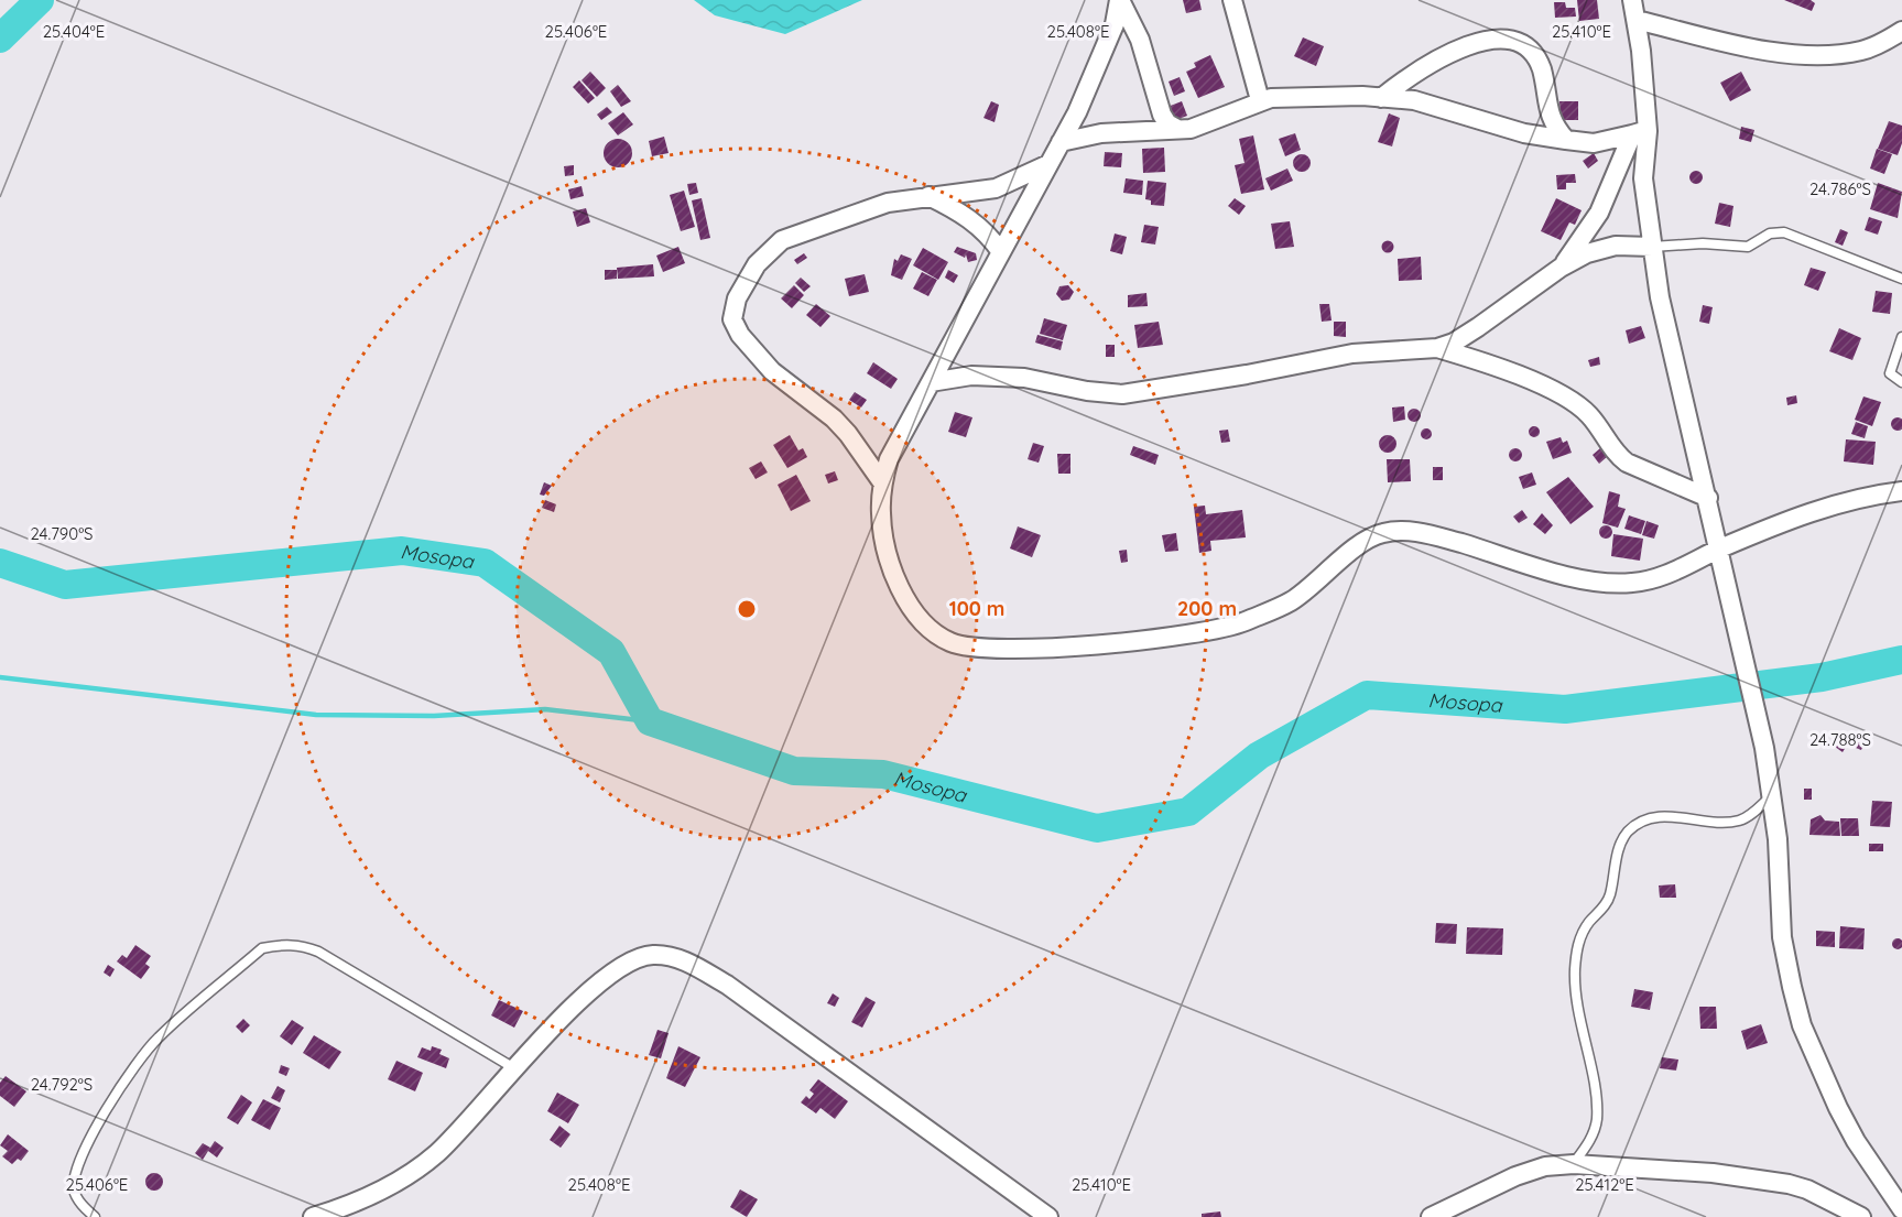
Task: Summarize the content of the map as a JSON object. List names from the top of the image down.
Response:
{
  "water": ["Mosopa"],
  "coordinates": [
    "25.404°E",
    "25.406°E",
    "25.408°E",
    "25.410°E",
    "24.786°S",
    "24.790°S",
    "24.788°S",
    "24.792°S",
    "25.412°E"
  ],
  "rings": ["100 m", "200 m"]
}
